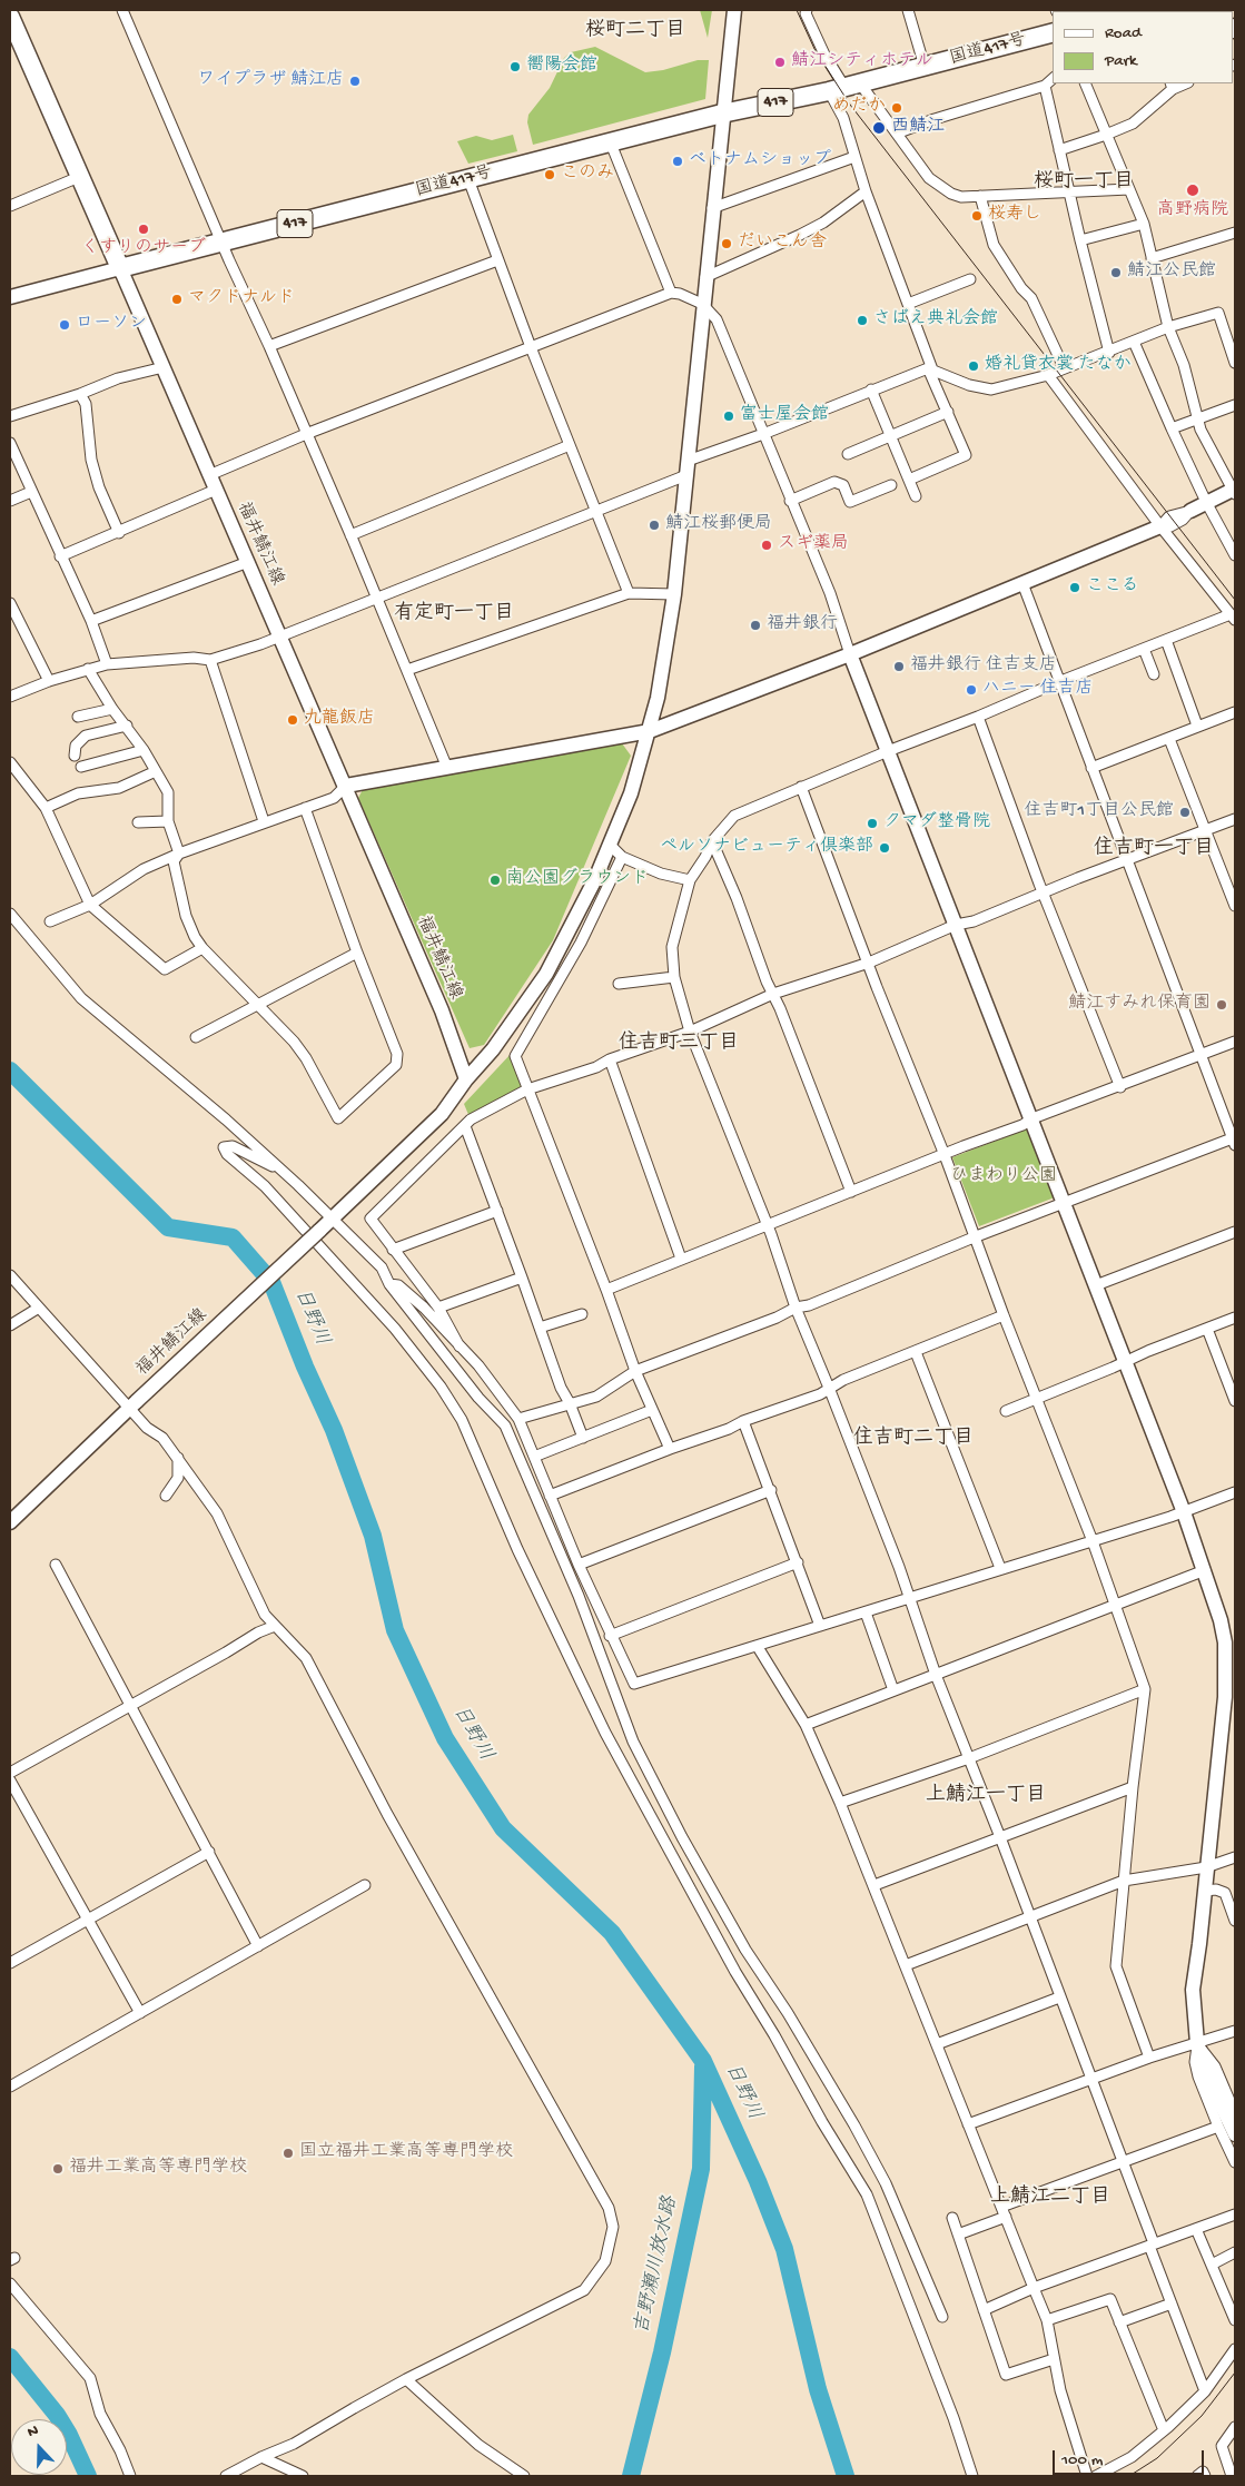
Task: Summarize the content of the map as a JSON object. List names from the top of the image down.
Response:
{
  "streets": {
    "highway": ["国道417号", "417"],
    "street": ["福井鯖江線"]
  },
  "crossings": [
    ["国道417号", "福井鯖江線"]
  ],
  "districts": [
    "桜町二丁目",
    "桜町一丁目",
    "有定町一丁目",
    "住吉町一丁目",
    "住吉町三丁目",
    "住吉町二丁目",
    "上鯖江一丁目",
    "上鯖江二丁目"
  ],
  "water": ["日野川", "吉野瀬川放水路"],
  "parks": ["ひまわり公園"],
  "places": [
    "鯖江シティホテル",
    "嚮陽会館",
    "ワイプラザ 鯖江店",
    "めだか",
    "西鯖江",
    "ベトナムショップ",
    "このみ",
    "高野病院",
    "桜寿し",
    "くすりのサーブ",
    "だいこん舎",
    "鯖江公民館",
    "マクドナルド",
    "さばえ典礼会館",
    "ローソン",
    "婚礼貸衣裳 たなか",
    "富士屋会館",
    "鯖江桜郵便局",
    "スギ薬局",
    "ここる",
    "福井銀行",
    "福井銀行 住吉支店",
    "ハニー 住吉店",
    "九龍飯店",
    "住吉町1丁目公民館",
    "クマダ整骨院",
    "ペルソナビューティ倶楽部",
    "南公園グラウンド",
    "鯖江すみれ保育園",
    "国立福井工業高等専門学校",
    "福井工業高等専門学校"
  ],
  "legend": ["Road", "Park"],
  "scale_bar": "100 m",
  "north": "top"
}
